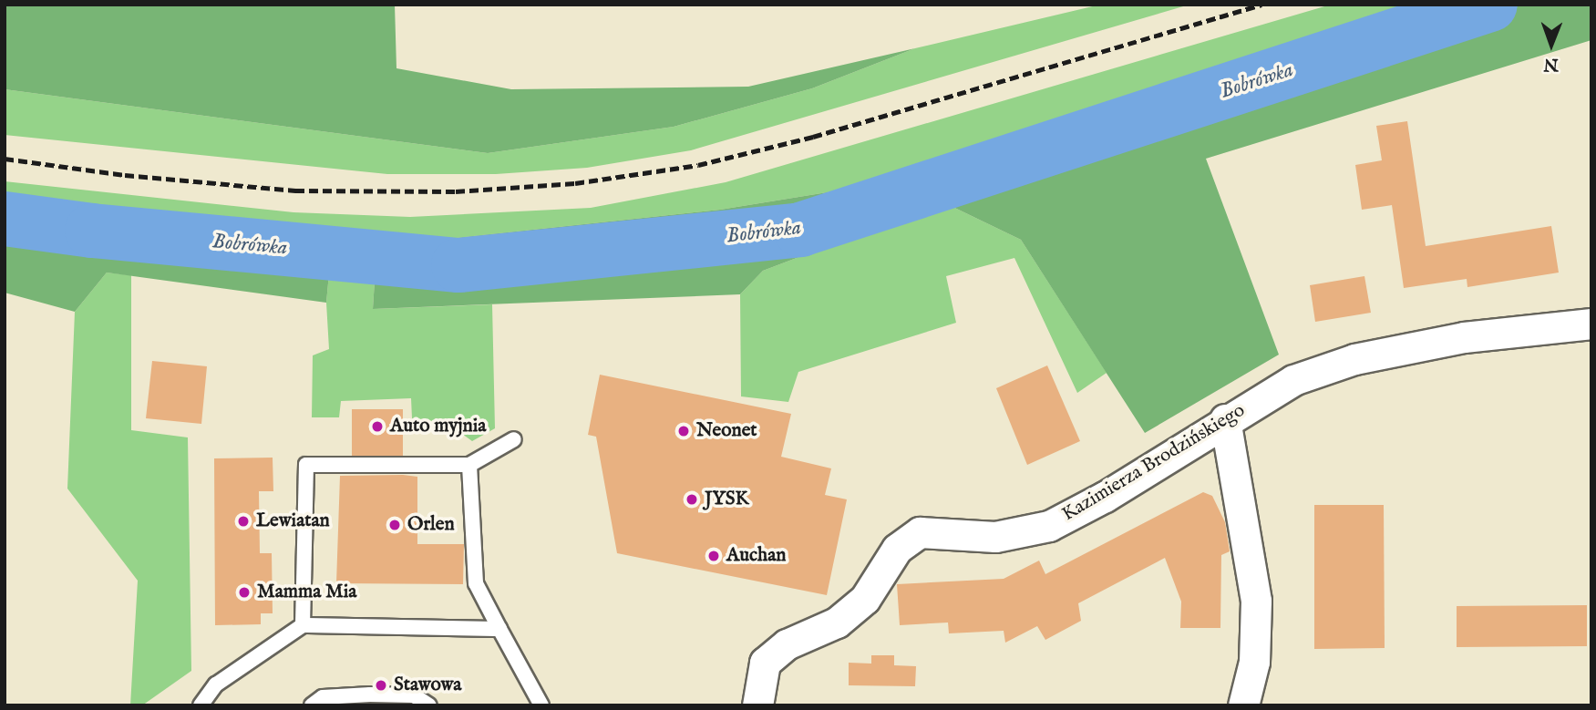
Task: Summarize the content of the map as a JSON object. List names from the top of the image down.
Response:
{
  "streets": {
    "street": ["Kazimierza Brodzińskiego"]
  },
  "water": ["Bobrówka"],
  "places": [
    "Auto myjnia",
    "Neonet",
    "JYSK",
    "Lewiatan",
    "Orlen",
    "Auchan",
    "Mamma Mia",
    "Stawowa"
  ],
  "north": "bottom"
}
